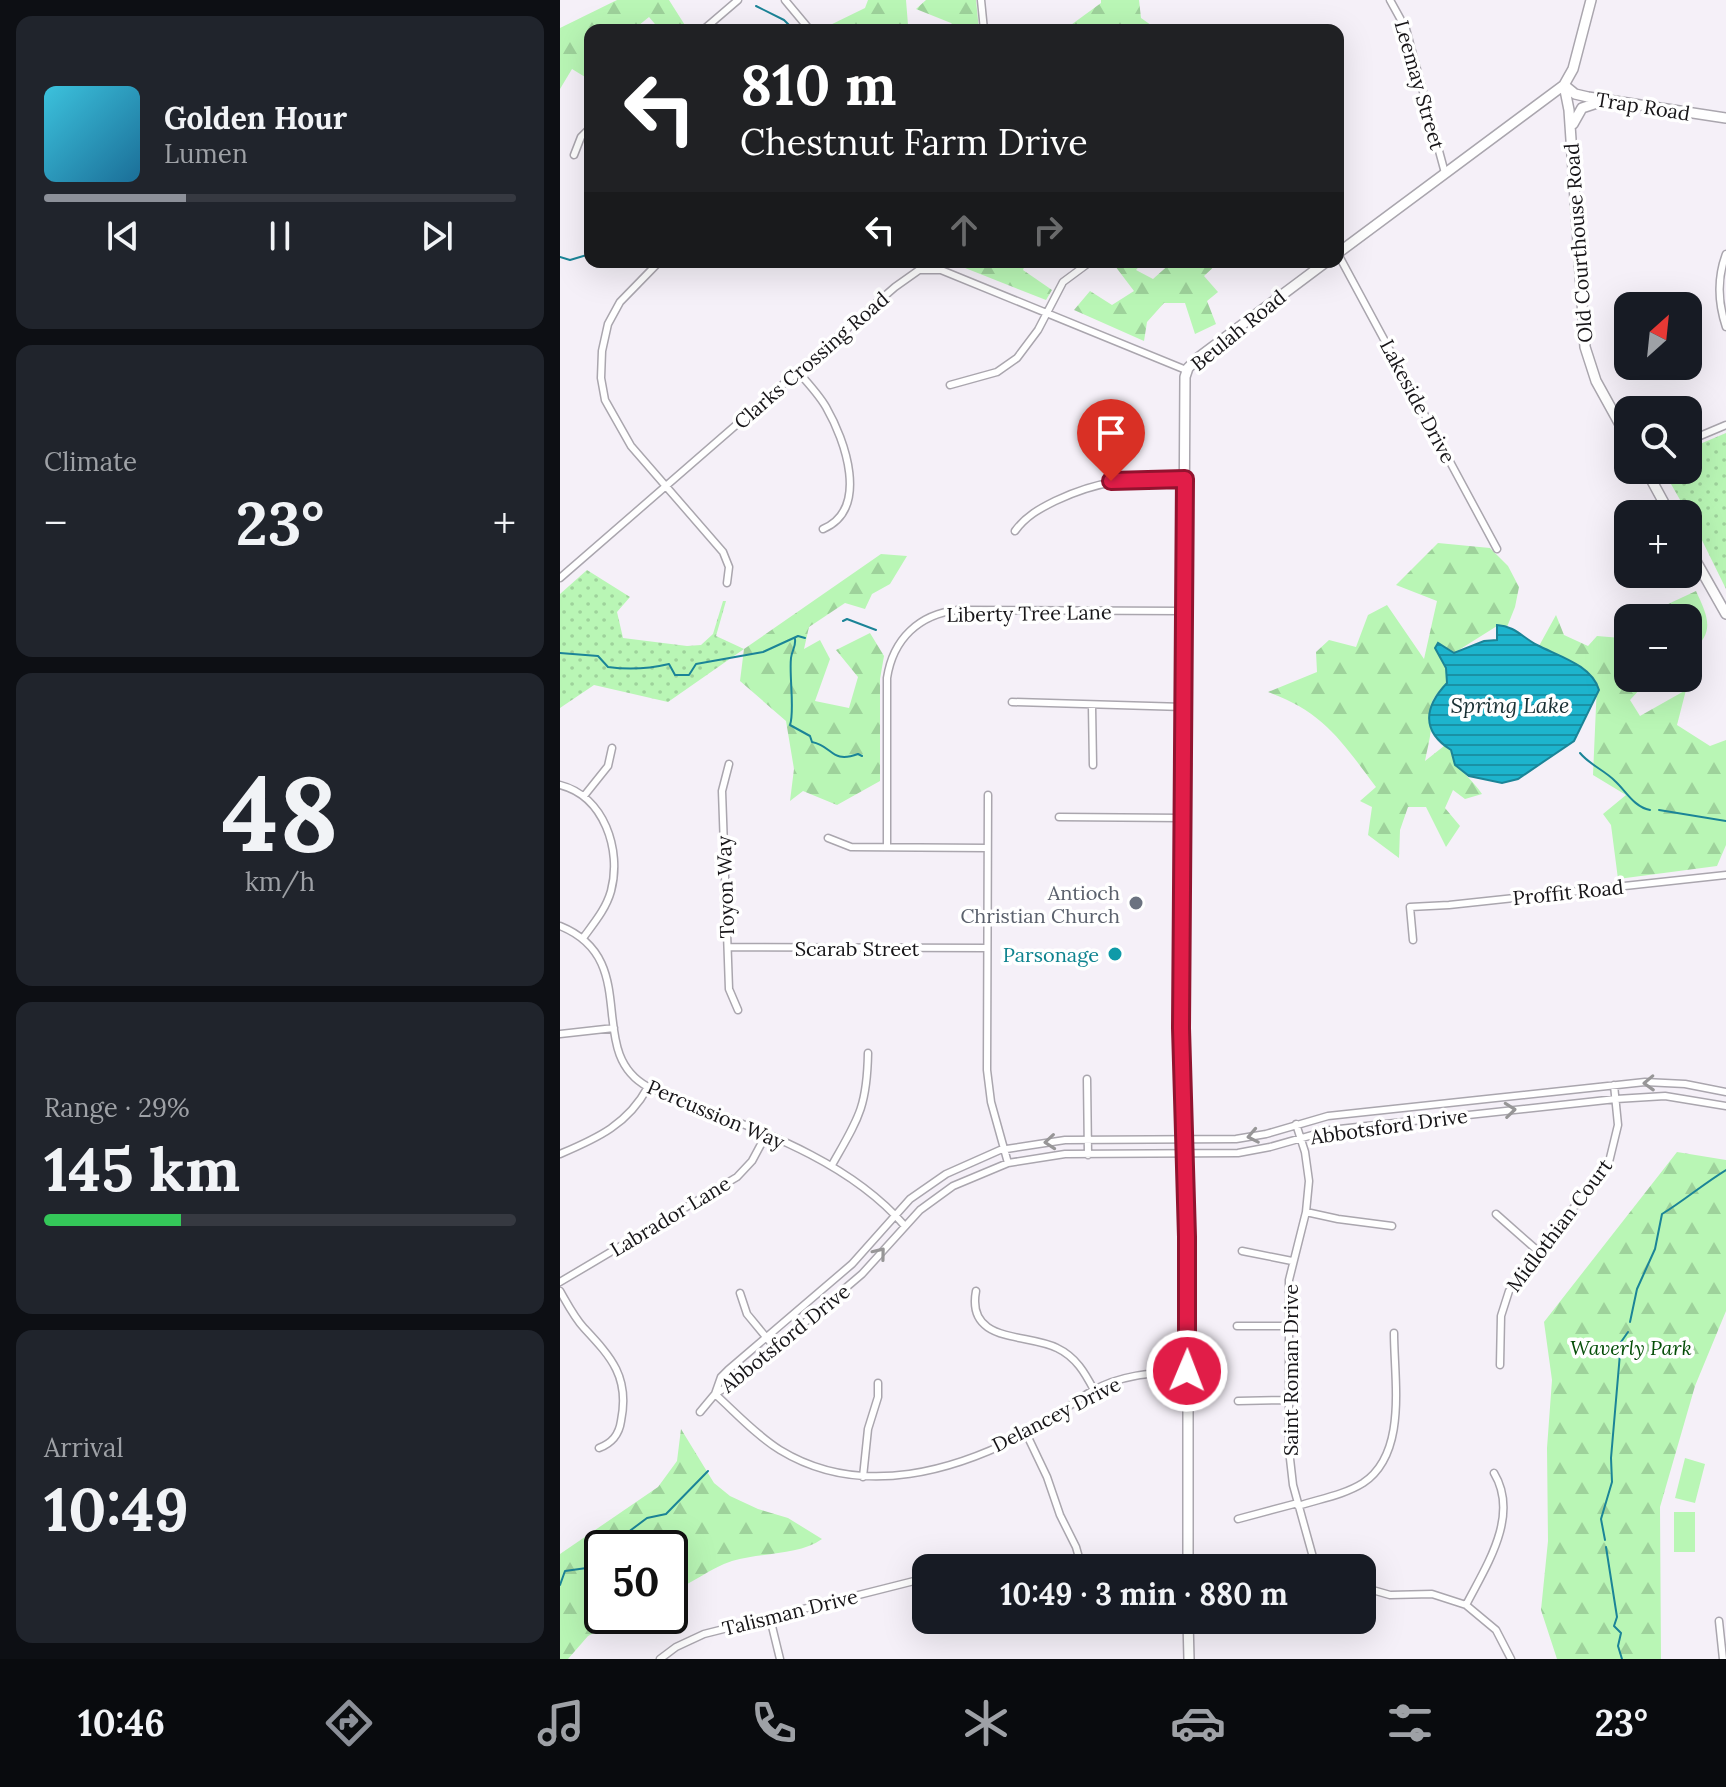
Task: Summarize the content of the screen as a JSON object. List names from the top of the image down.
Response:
{
  "streets": {
    "main road": ["Trap Road", "Old Courthouse Road", "Beulah Road"],
    "street": [
      "Leemay Street",
      "Clarks Crossing Road",
      "Lakeside Drive",
      "Liberty Tree Lane",
      "Toyon Way",
      "Proffit Road",
      "Scarab Street",
      "Percussion Way",
      "Abbotsford Drive",
      "Labrador Lane",
      "Midlothian Court",
      "Saint Roman Drive",
      "Delancey Drive",
      "Talisman Drive"
    ]
  },
  "crossings": [
    ["Trap Road", "Old Courthouse Road"],
    ["Beulah Road", "Liberty Tree Lane"],
    ["Beulah Road", "Abbotsford Drive"],
    ["Beulah Road", "Delancey Drive"],
    ["Toyon Way", "Scarab Street"],
    ["Percussion Way", "Abbotsford Drive"],
    ["Percussion Way", "Labrador Lane"],
    ["Abbotsford Drive", "Midlothian Court"],
    ["Abbotsford Drive", "Saint Roman Drive"],
    ["Abbotsford Drive", "Delancey Drive"]
  ],
  "water": ["Spring Lake"],
  "parks": ["Waverly Park"],
  "places": ["Antioch Christian Church", "Parsonage"],
  "north": "top right",
  "page": {
    "turn": ["810 m", "Chestnut Farm Drive"],
    "song": ["Golden Hour", "Lumen"],
    "map_buttons": ["+", "−"],
    "tile": [
      "Climate",
      ["48", "km/h"],
      ["Range · 29%", "145 km"],
      ["Arrival", "10:49"]
    ],
    "heat": ["−", "23°", "+"],
    "limit": "50",
    "trip": "10:49 · 3 min · 880 m",
    "tabs": ["10:46", "23°"]
  }
}
